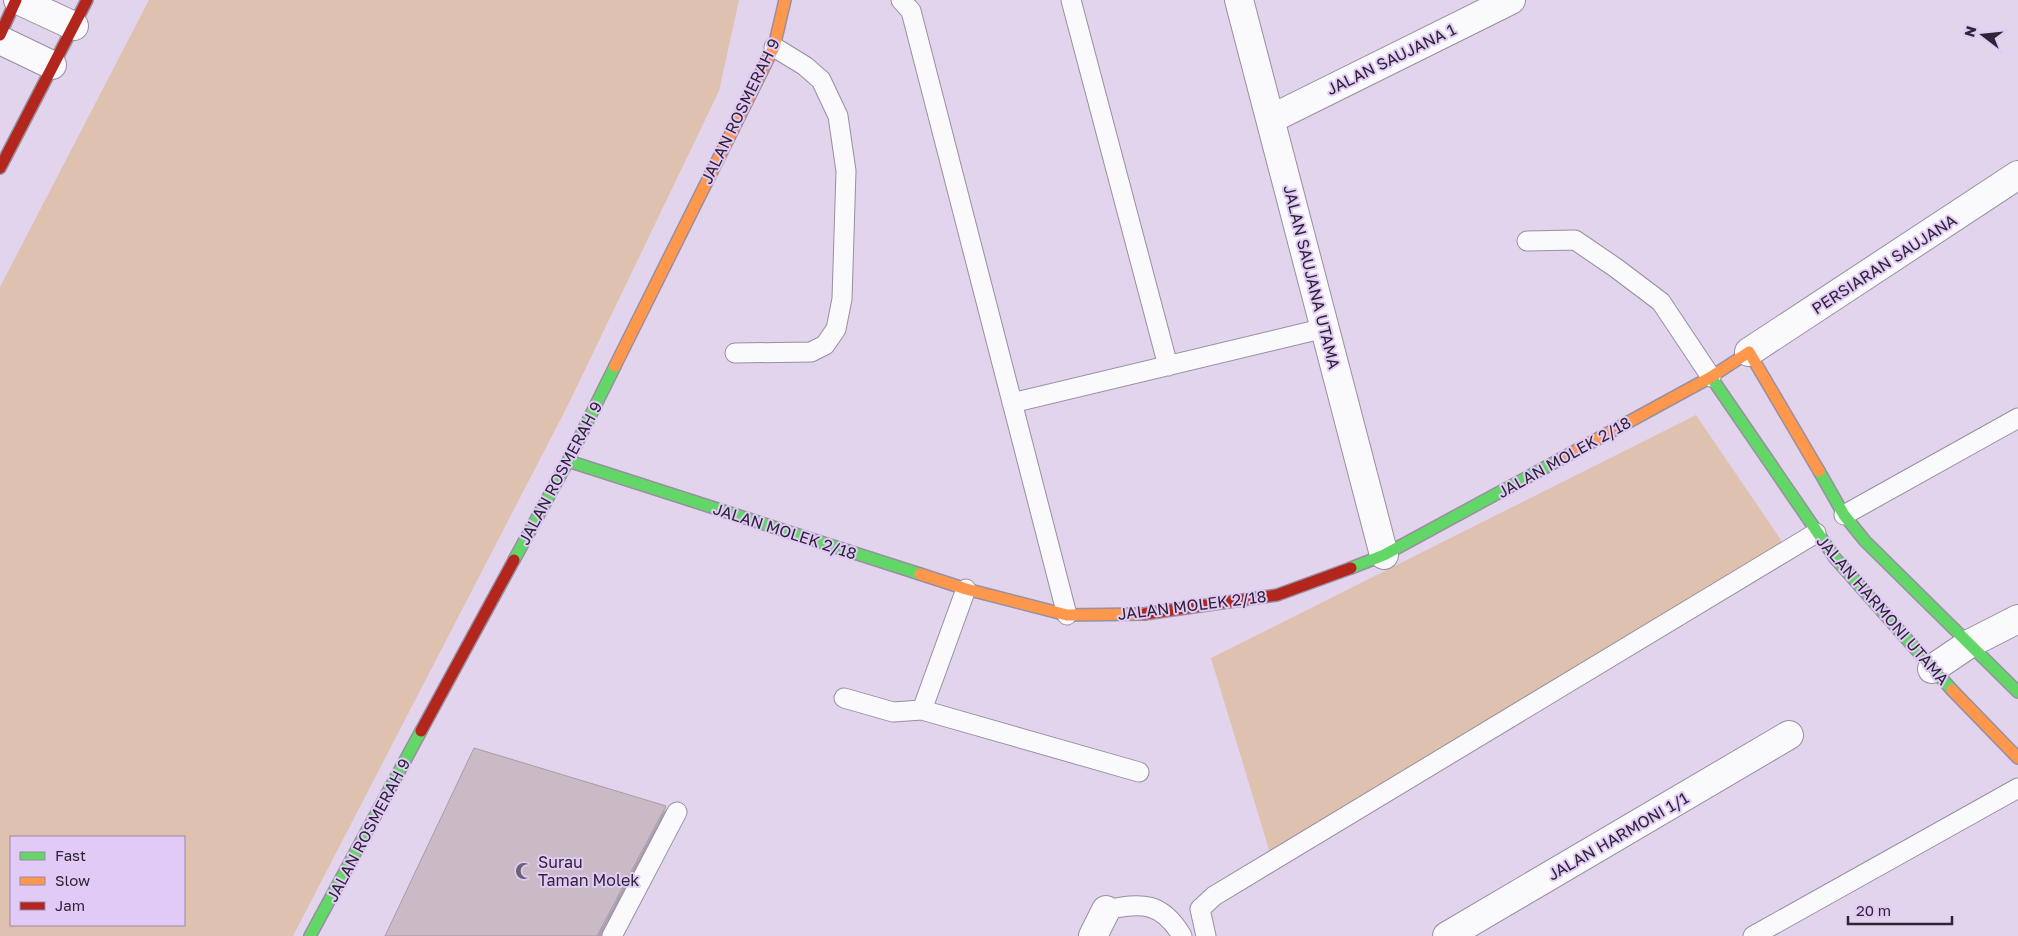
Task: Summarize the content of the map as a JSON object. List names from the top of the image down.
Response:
{
  "streets": {
    "main road": ["JALAN ROSMERAH 9", "JALAN MOLEK 2/18", "JALAN HARMONI UTAMA"],
    "street": [
      "JALAN SAUJANA 1",
      "PERSIARAN SAUJANA",
      "JALAN SAUJANA UTAMA",
      "JALAN HARMONI 1/1"
    ]
  },
  "crossings": [
    ["JALAN SAUJANA 1", "JALAN SAUJANA UTAMA"],
    ["JALAN ROSMERAH 9", "JALAN MOLEK 2/18"],
    ["PERSIARAN SAUJANA", "JALAN MOLEK 2/18"],
    ["PERSIARAN SAUJANA", "JALAN HARMONI UTAMA"],
    ["JALAN SAUJANA UTAMA", "JALAN MOLEK 2/18"],
    ["JALAN MOLEK 2/18", "JALAN HARMONI UTAMA"]
  ],
  "places": {
    "mosque": ["Surau Taman Molek"]
  },
  "legend": ["Fast", "Slow", "Jam"],
  "scale_bar": "20 m",
  "north": "left"
}
